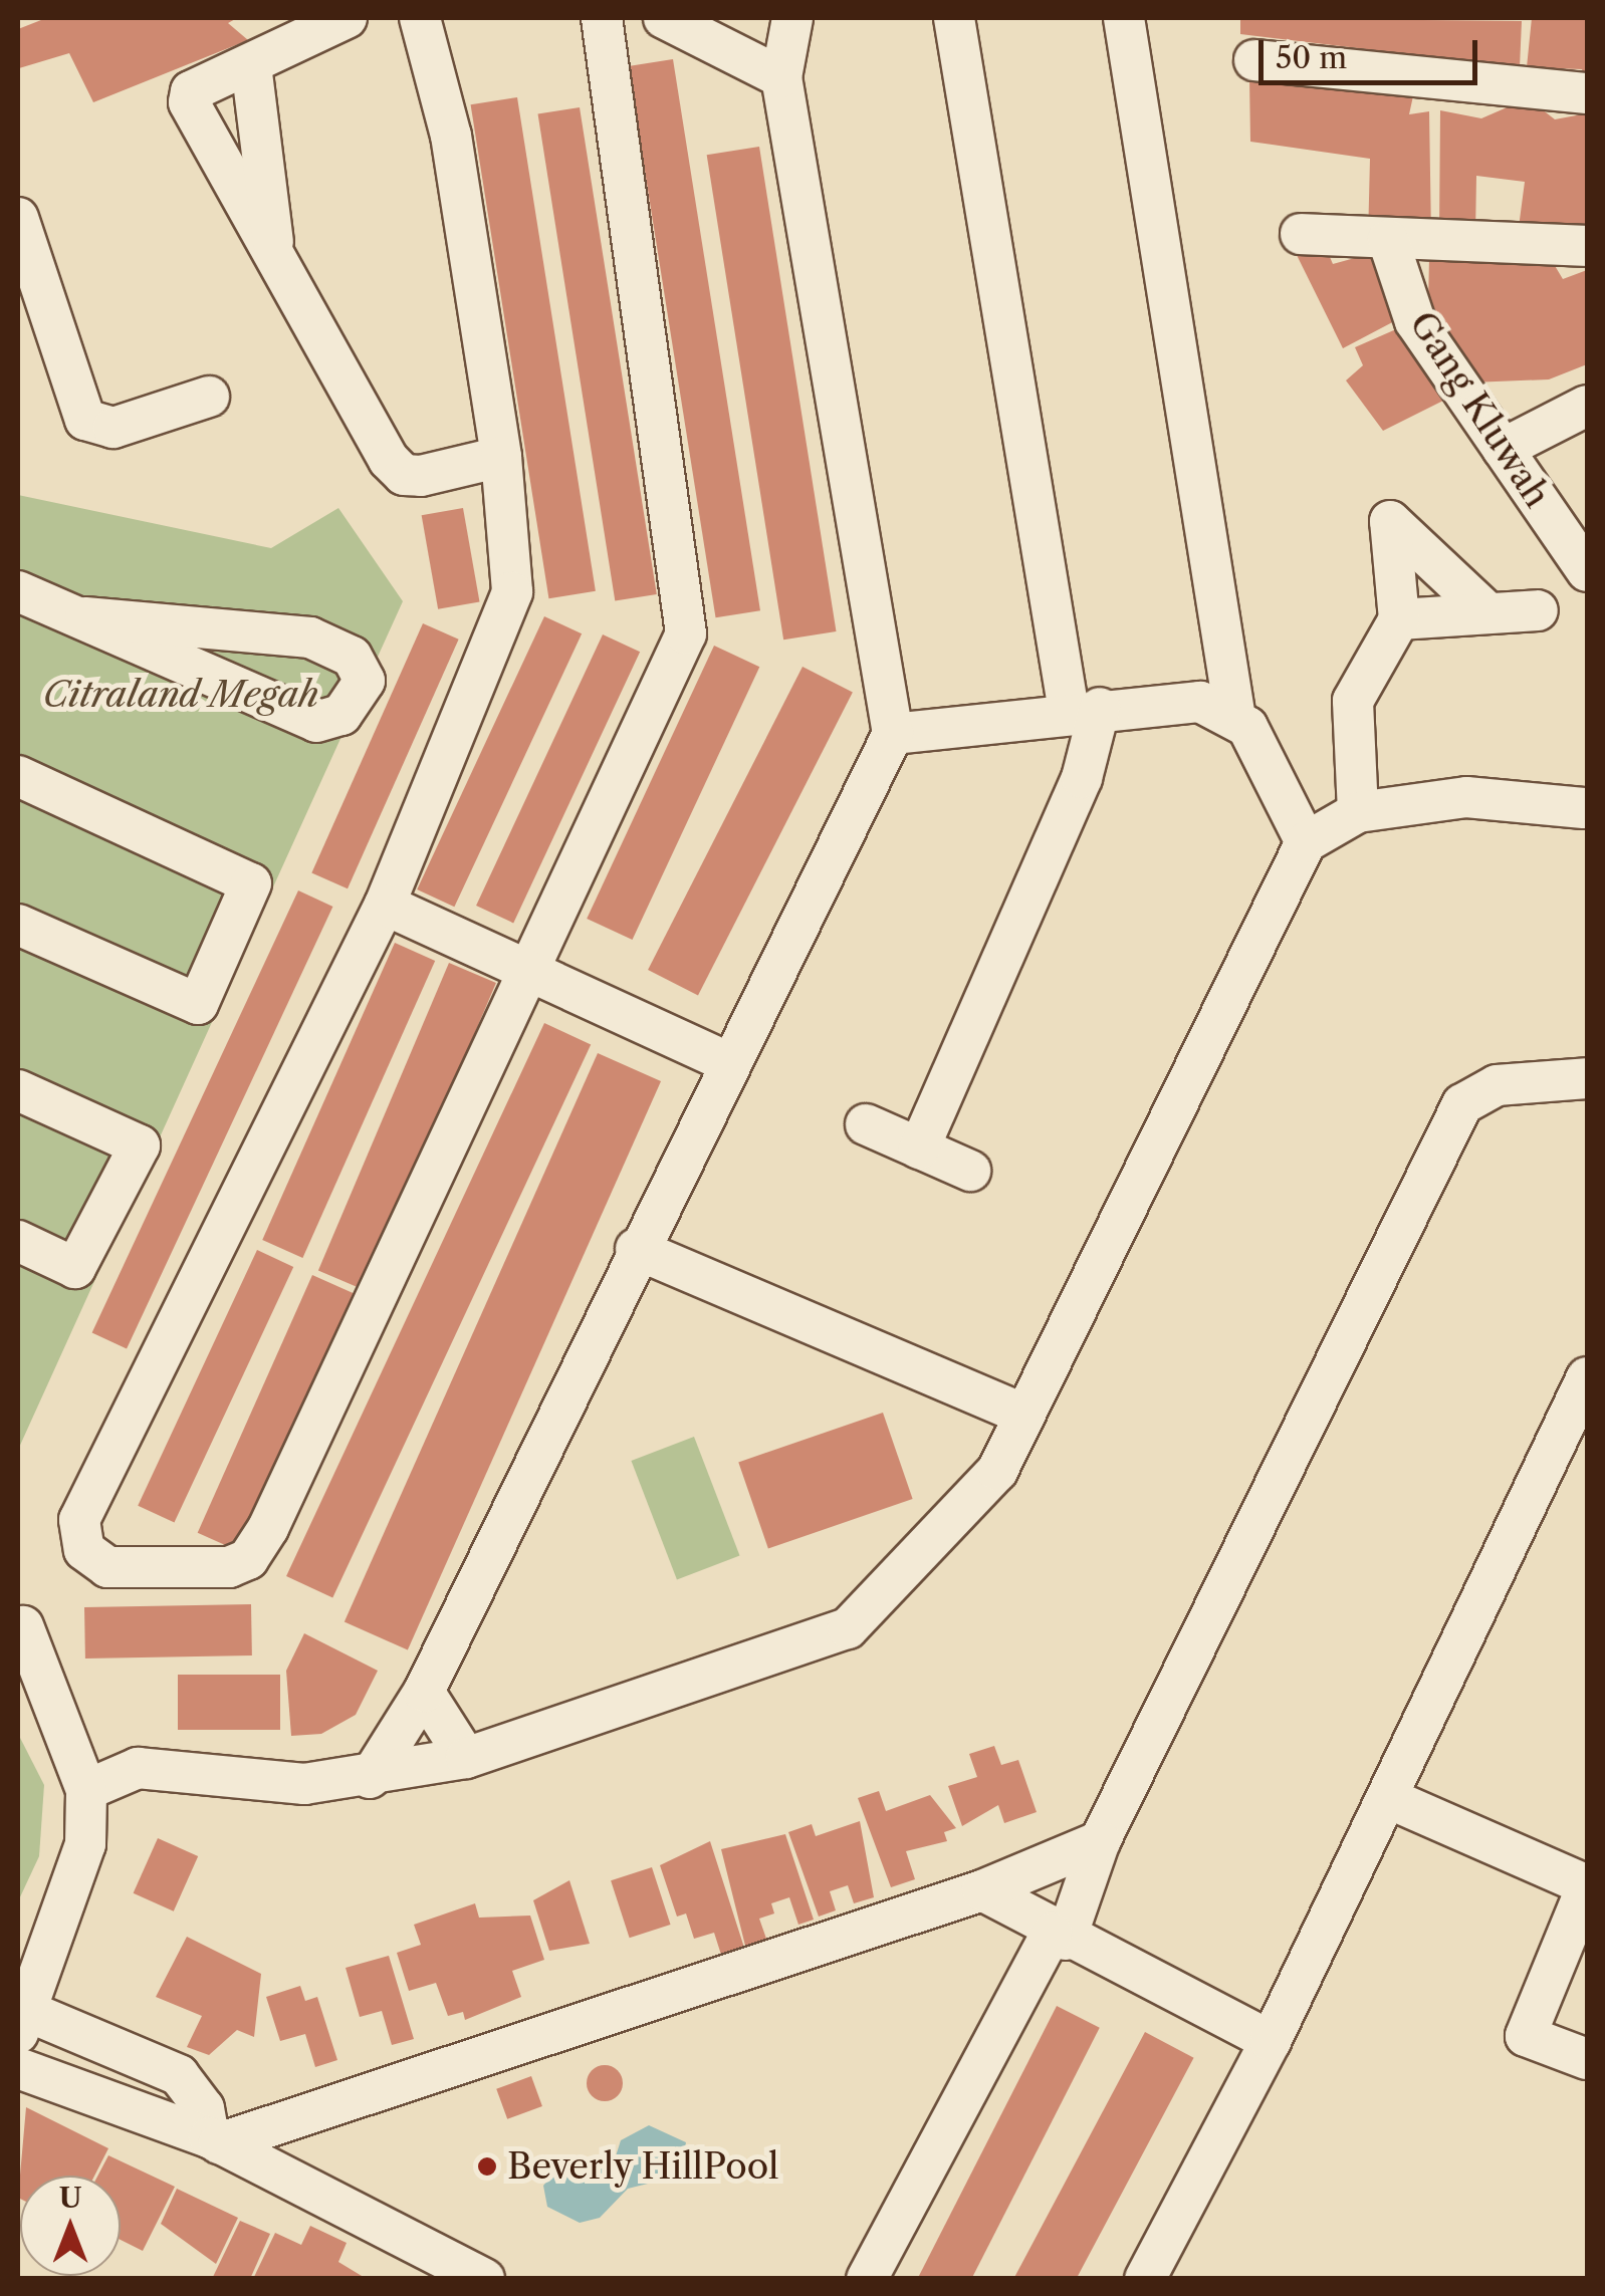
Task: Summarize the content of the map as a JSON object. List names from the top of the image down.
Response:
{
  "streets": {
    "street": ["Gang Kluwah"]
  },
  "parks": ["Citraland Megah"],
  "places": ["Beverly HillPool"],
  "scale_bar": "50 m",
  "north": "top"
}
